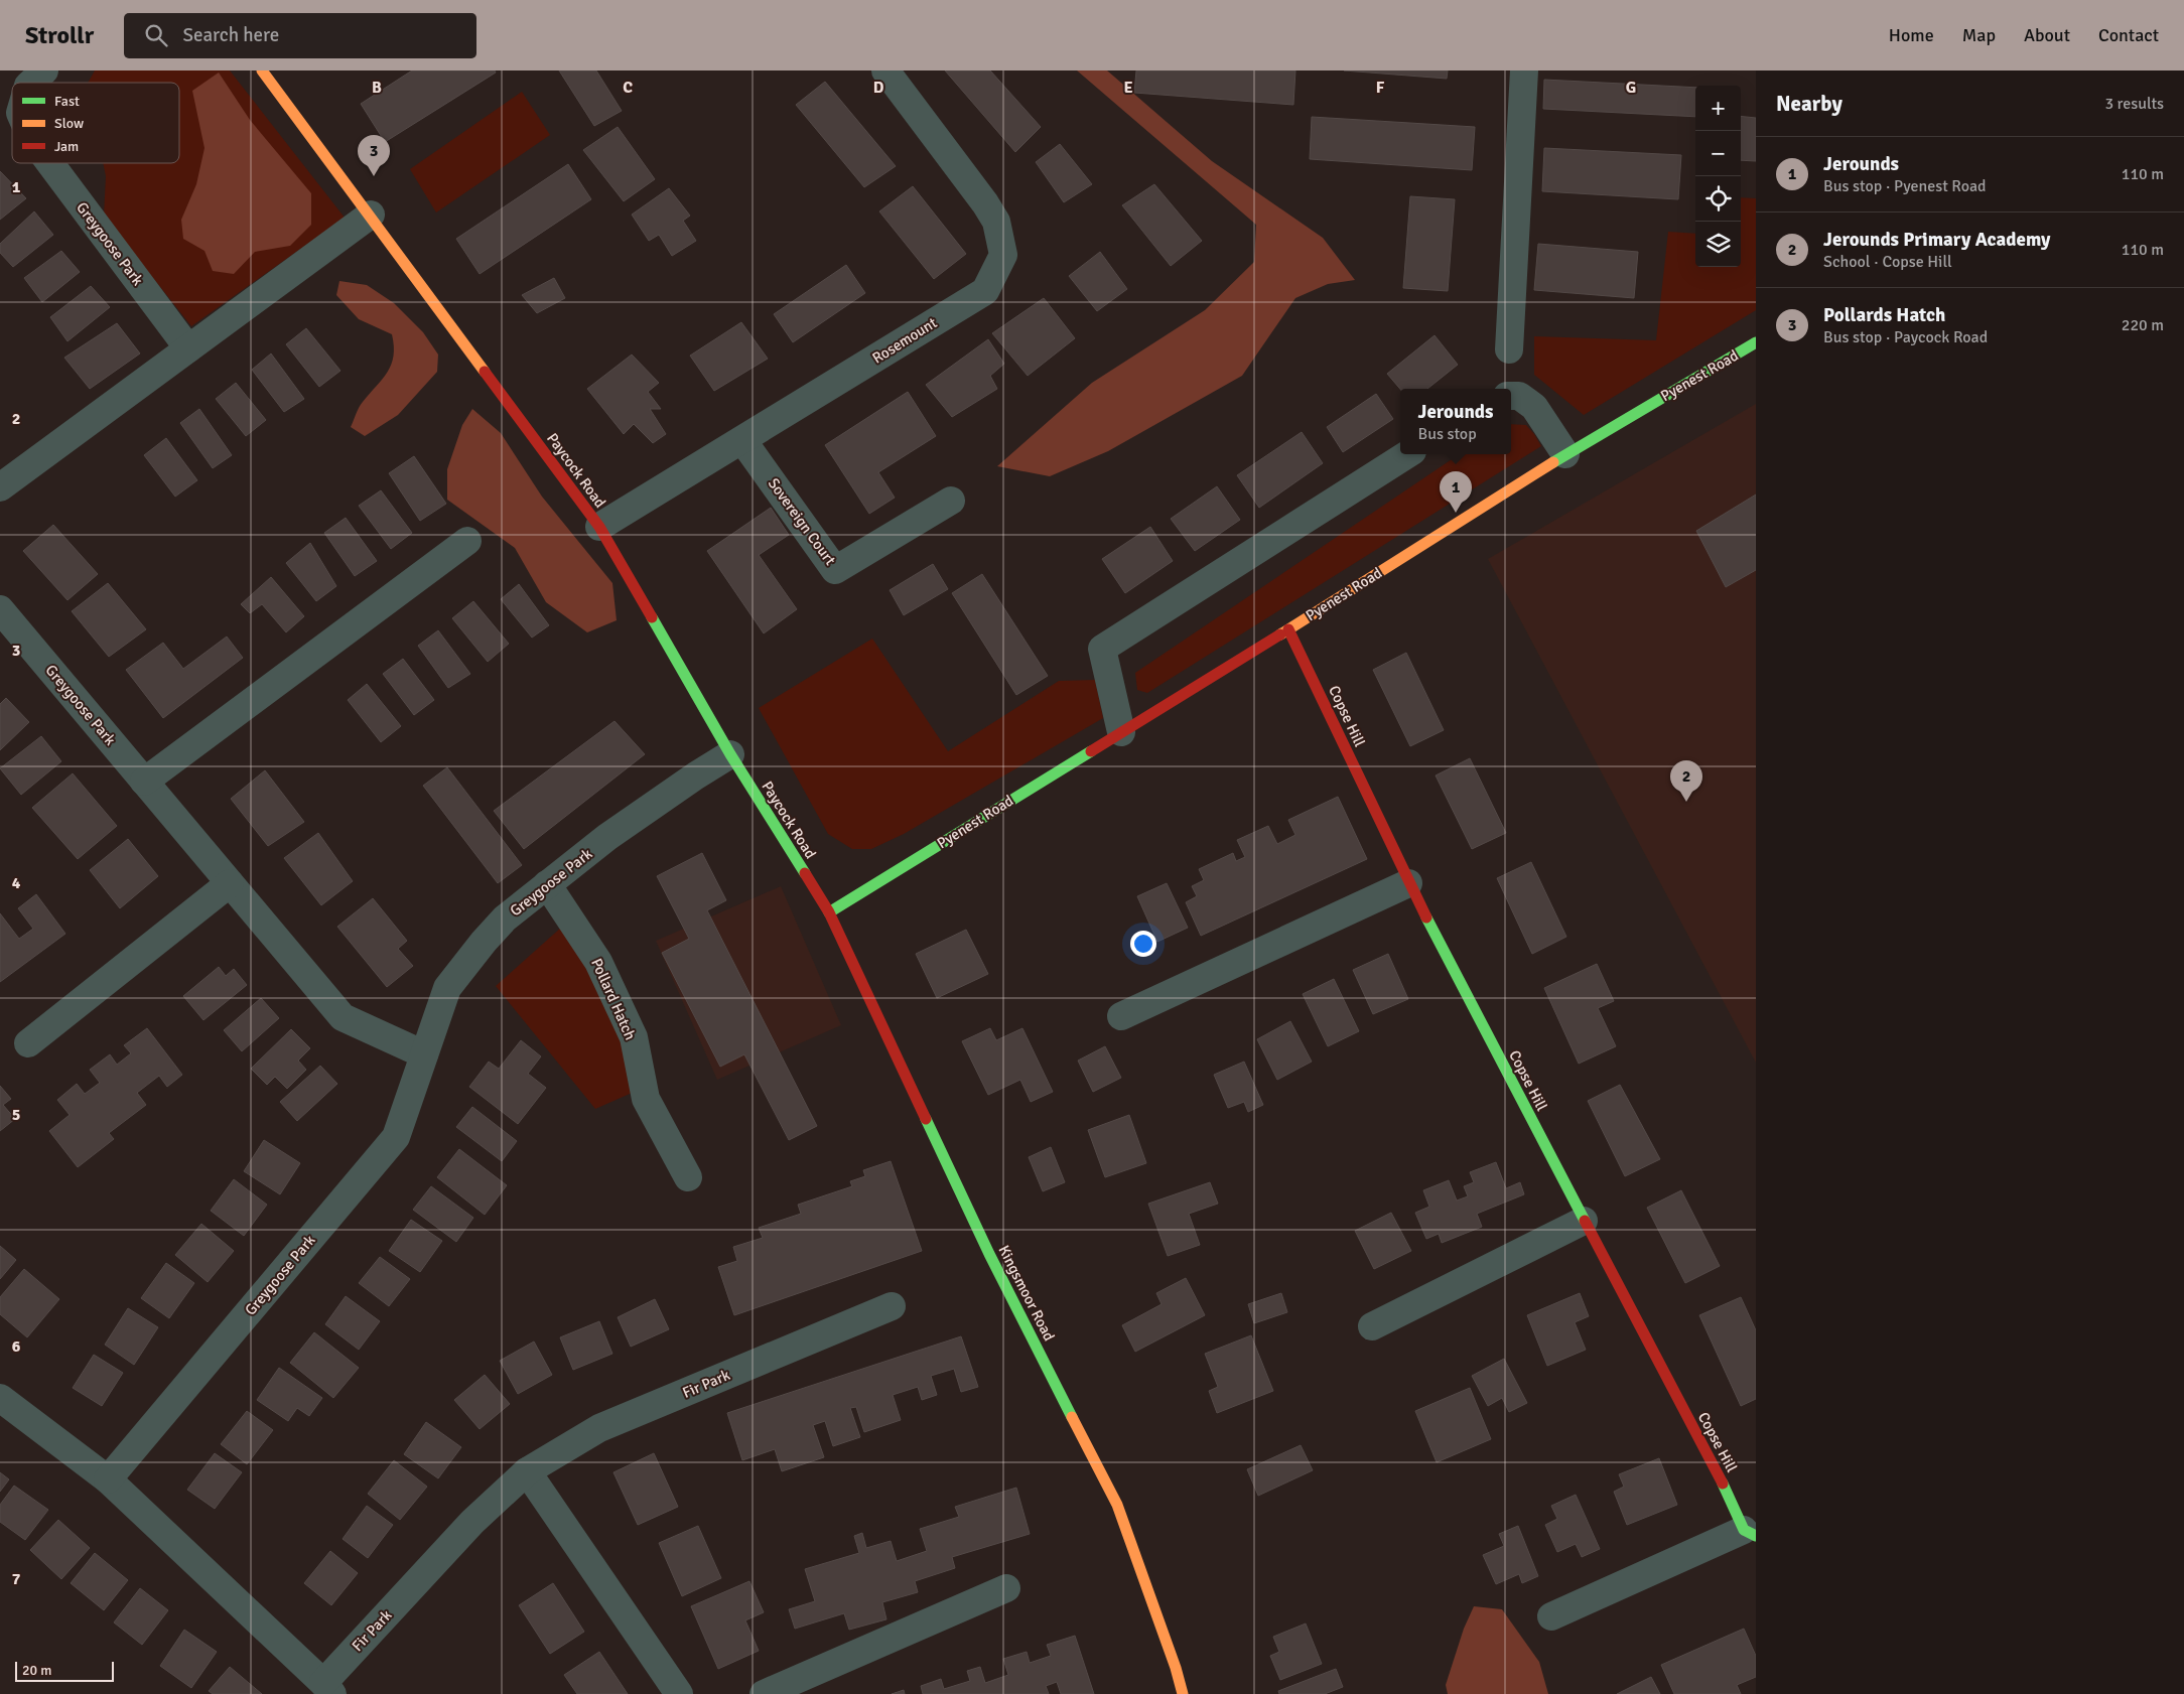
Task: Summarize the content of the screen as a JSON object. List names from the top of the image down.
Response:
{
  "streets": {
    "street": [
      "Greygoose Park",
      "Rosemount",
      "Pyenest Road",
      "Paycock Road",
      "Sovereign Court",
      "Copse Hill",
      "Pollard Hatch",
      "Kingsmoor Road",
      "Fir Park"
    ]
  },
  "crossings": [
    ["Greygoose Park", "Paycock Road"],
    ["Greygoose Park", "Pollard Hatch"],
    ["Rosemount", "Paycock Road"],
    ["Rosemount", "Sovereign Court"],
    ["Pyenest Road", "Paycock Road"],
    ["Pyenest Road", "Copse Hill"],
    ["Pyenest Road", "Kingsmoor Road"],
    ["Paycock Road", "Kingsmoor Road"]
  ],
  "legend": ["Fast", "Slow", "Jam"],
  "scale_bar": "20 m",
  "page": {
    "header": "Strollr",
    "search": "Search here",
    "nav": [
      "Home",
      "Map",
      "About",
      "Contact"
    ],
    "heading": ["Nearby", "3 results"],
    "map_buttons": ["+", "−"],
    "pins": ["3", "1", "2"],
    "list": [
      {
        "mark": "1",
        "name": "Jerounds",
        "note": "Bus stop · Pyenest Road",
        "value": "110 m"
      },
      {
        "mark": "2",
        "name": "Jerounds Primary Academy",
        "note": "School · Copse Hill",
        "value": "110 m"
      },
      {
        "mark": "3",
        "name": "Pollards Hatch",
        "note": "Bus stop · Paycock Road",
        "value": "220 m"
      }
    ],
    "popup": ["Jerounds", "Bus stop"],
    "scale": "20 m"
  },
  "grid": {
    "columns": [
      "B",
      "C",
      "D",
      "E",
      "F",
      "G"
    ],
    "rows": [
      "1",
      "2",
      "3",
      "4",
      "5",
      "6",
      "7"
    ]
  }
}
